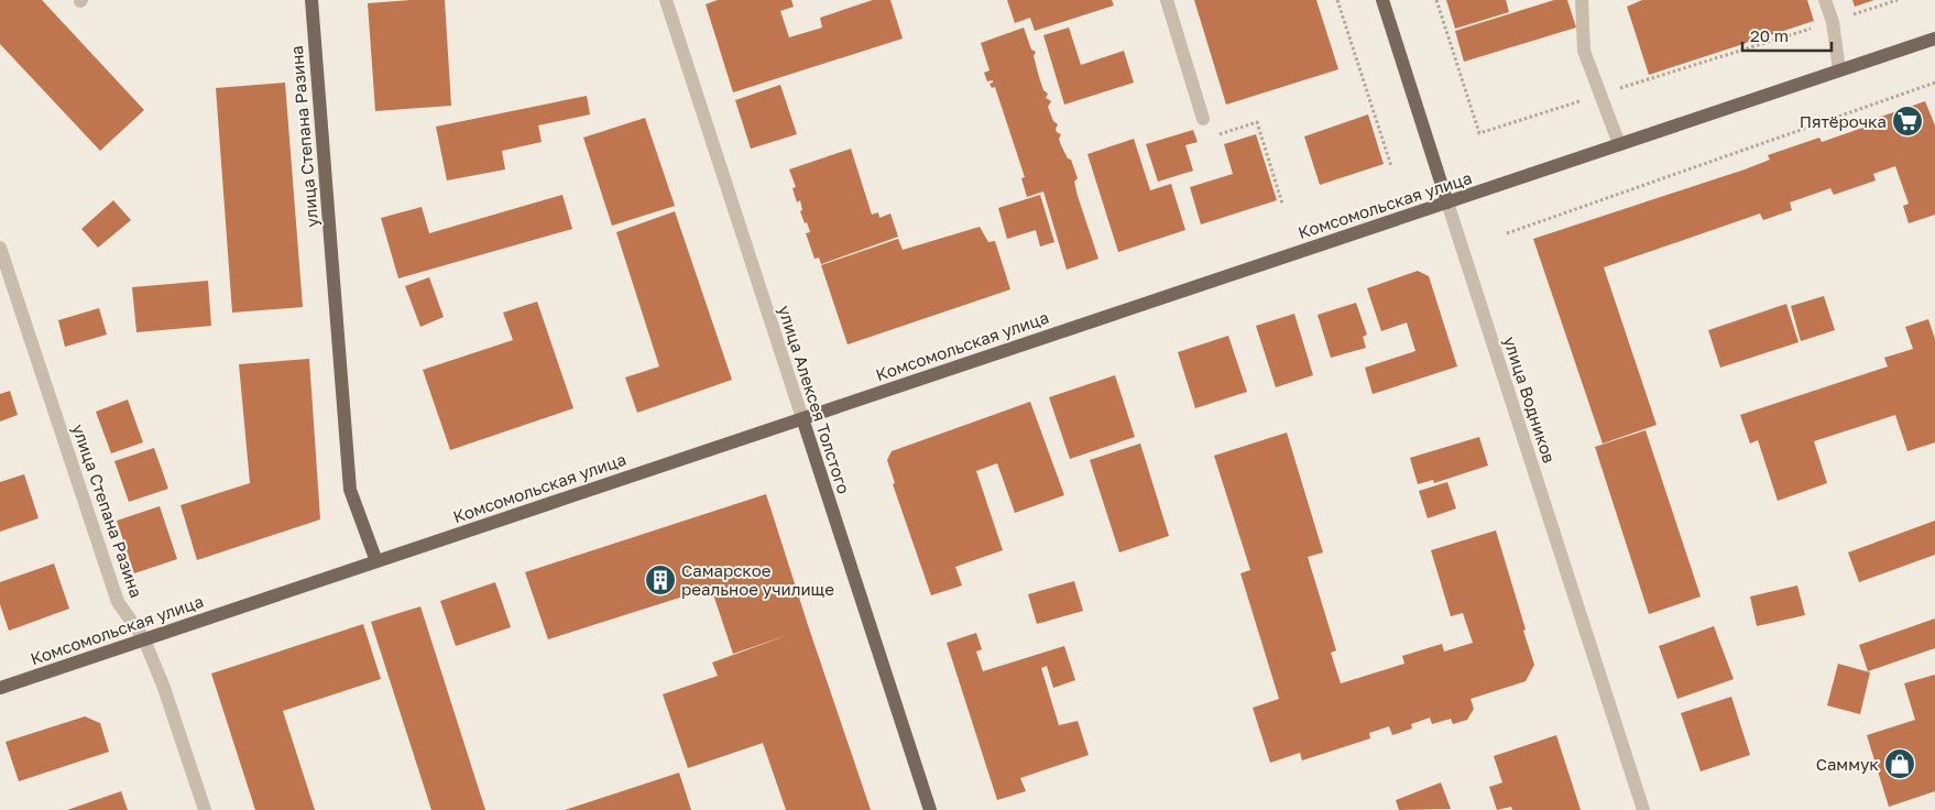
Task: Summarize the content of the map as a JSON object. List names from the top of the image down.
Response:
{
  "streets": {
    "main road": [
      "улица Степана Разина",
      "Комсомольская улица",
      "улица Алексея Толстого",
      "улица Водников"
    ]
  },
  "crossings": [
    ["улица Степана Разина", "Комсомольская улица"],
    ["Комсомольская улица", "улица Алексея Толстого"],
    ["Комсомольская улица", "улица Водников"]
  ],
  "places": {
    "supermarket": ["Пятёрочка"],
    "building": ["Самарское реальное училище"],
    "shop": ["Саммук"]
  },
  "scale_bar": "20 m"
}
